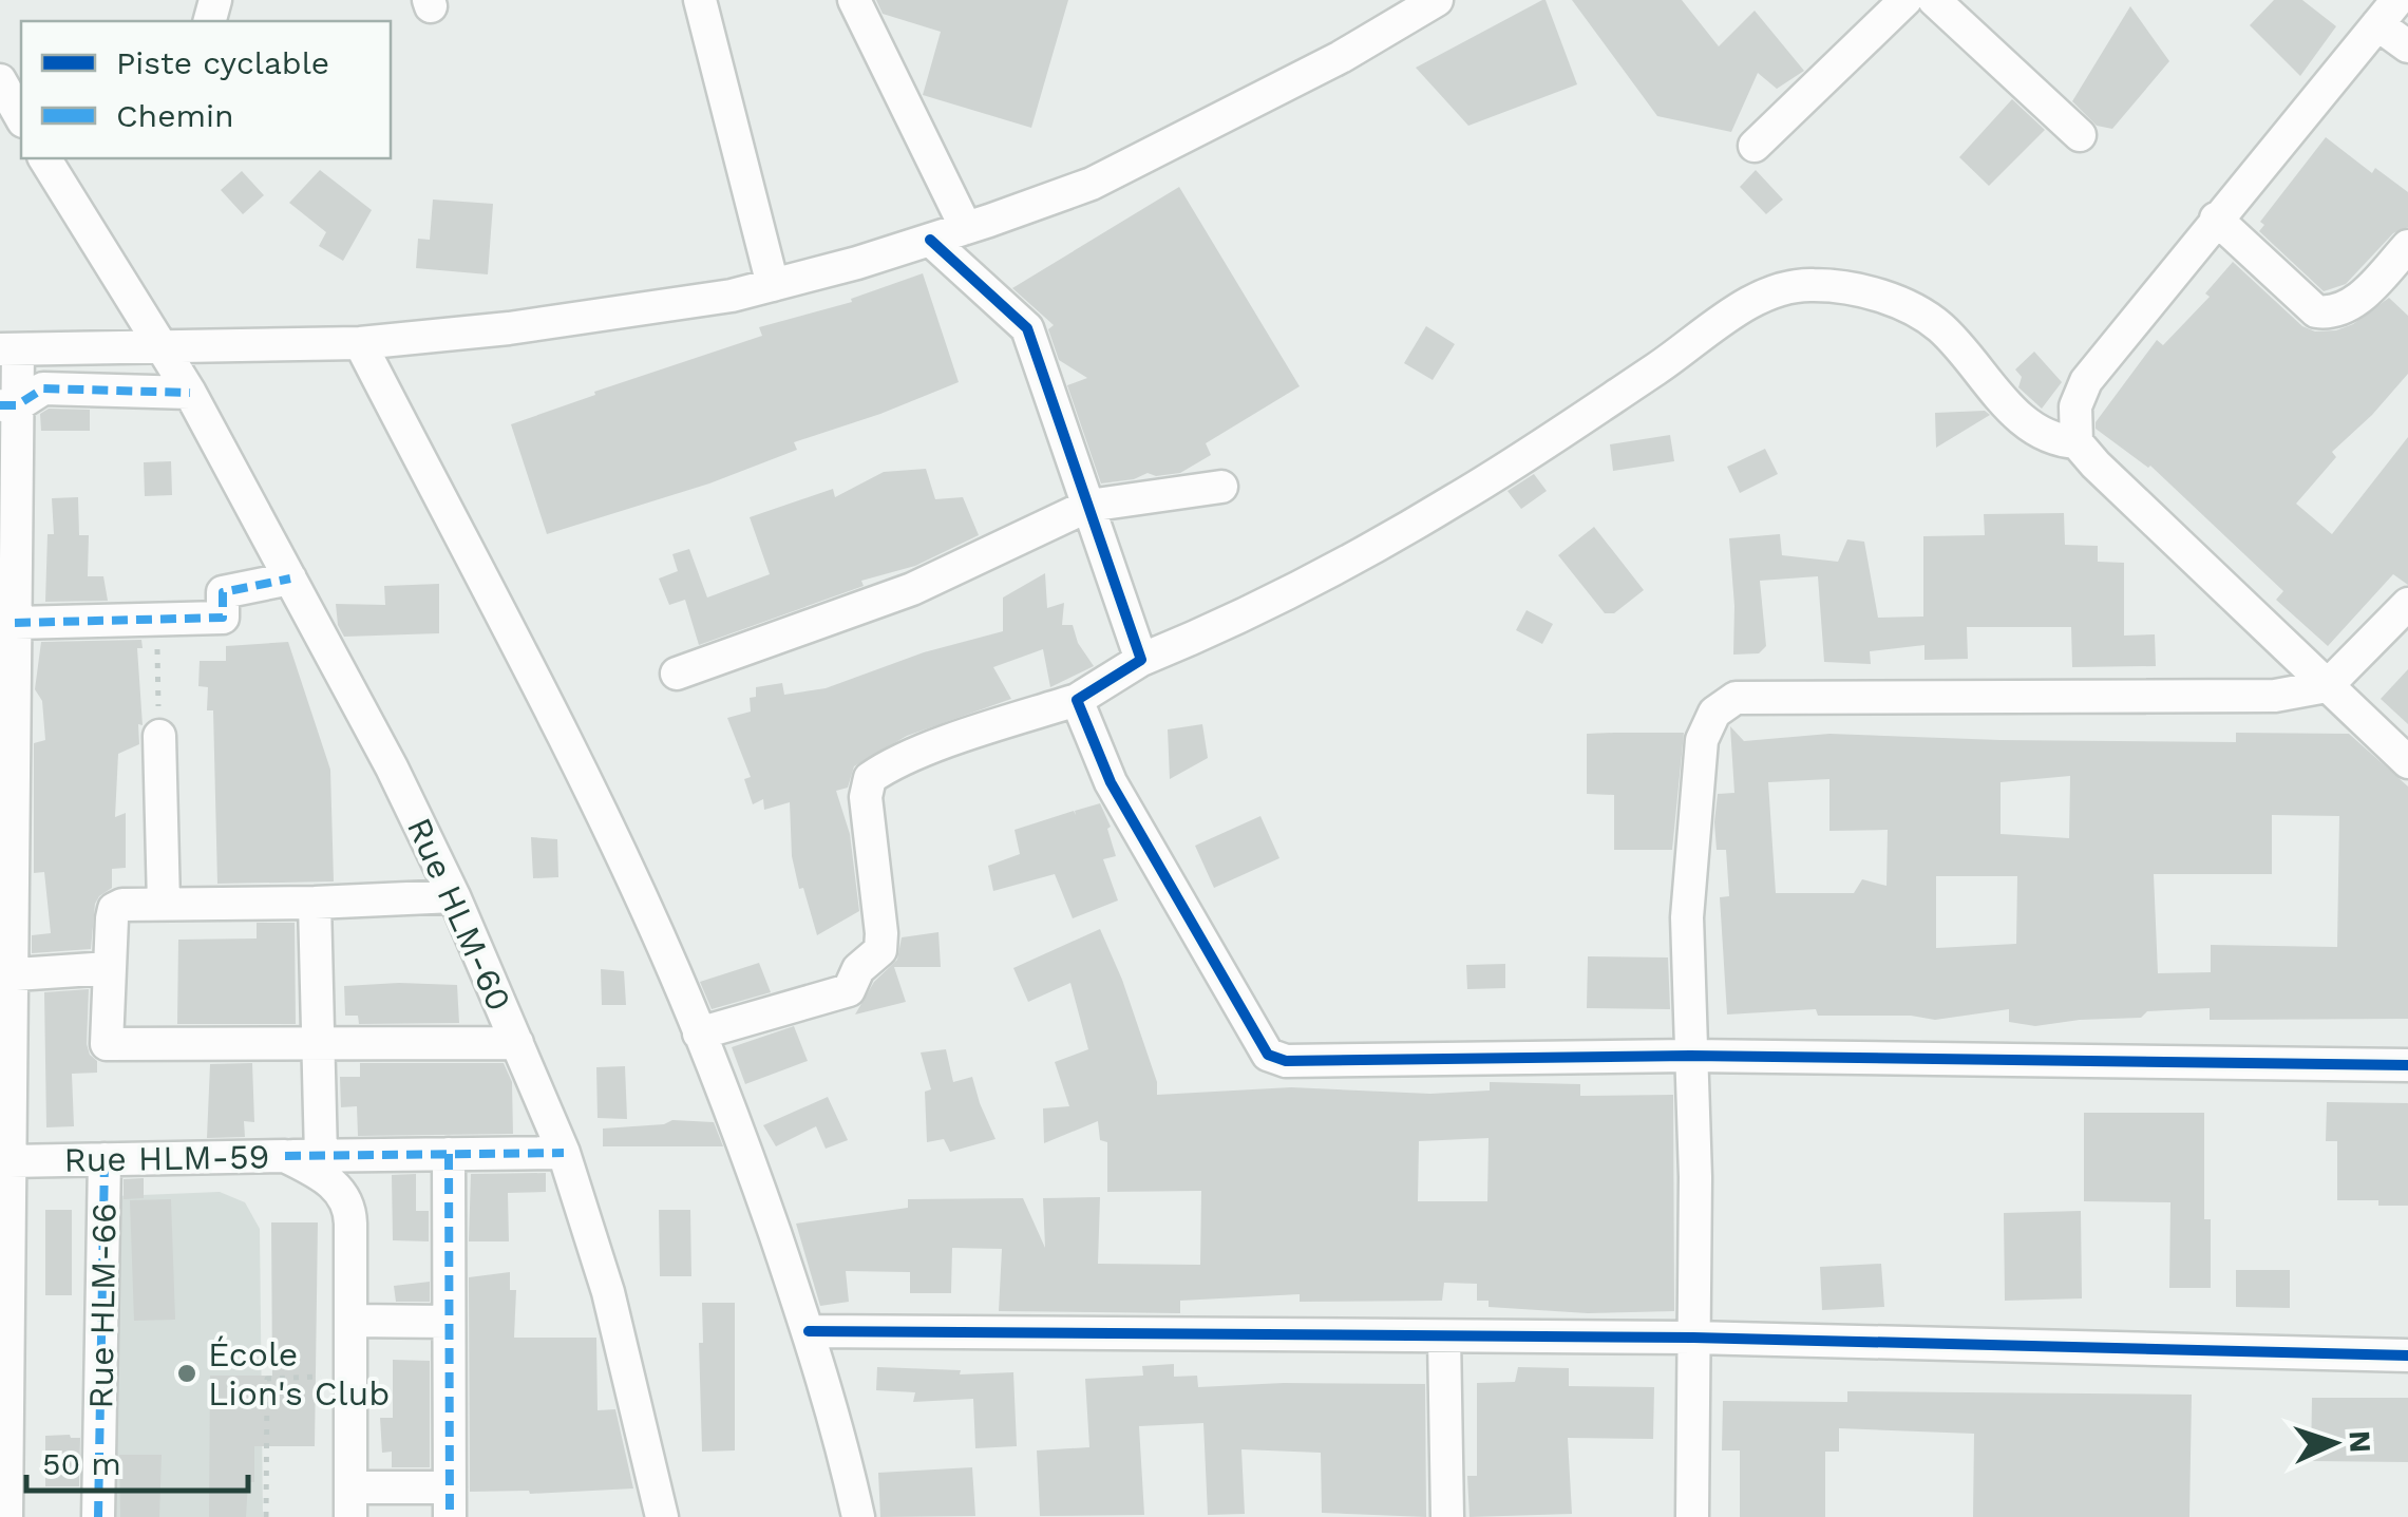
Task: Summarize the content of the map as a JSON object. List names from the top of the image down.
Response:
{
  "streets": {
    "street": ["Rue HLM-60", "Rue HLM-59", "Rue HLM-66"]
  },
  "crossings": [
    ["Rue HLM-59", "Rue HLM-66"]
  ],
  "places": ["École Lion's Club"],
  "legend": ["Piste cyclable", "Chemin"],
  "scale_bar": "50 m",
  "north": "right"
}
